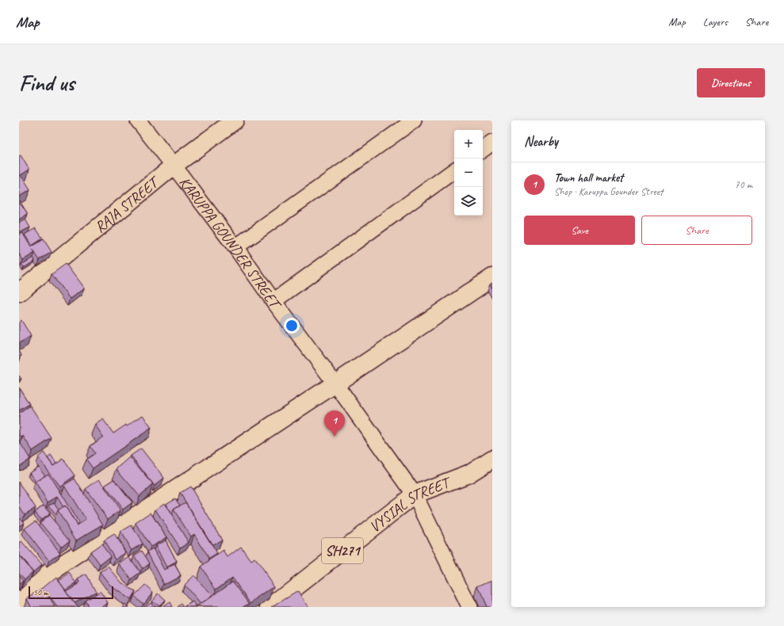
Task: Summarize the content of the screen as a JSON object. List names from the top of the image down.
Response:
{
  "streets": {
    "main road": ["RAJA STREET", "VYSIAL STREET", "SH271"],
    "street": ["KARUPPA GOUNDER STREET"]
  },
  "crossings": [
    ["RAJA STREET", "KARUPPA GOUNDER STREET"],
    ["KARUPPA GOUNDER STREET", "VYSIAL STREET"]
  ],
  "scale_bar": "50 m",
  "page": {
    "header": "Map",
    "nav": ["Map", "Layers", "Share"],
    "buttons": [
      "Directions",
      ["Save", "Share"]
    ],
    "title": "Find us",
    "heading": "Nearby",
    "map_buttons": ["+", "−"],
    "list": [
      {
        "mark": "1",
        "name": "Town hall market",
        "note": "Shop · Karuppa Gounder Street",
        "value": "70 m"
      }
    ],
    "pins": "1",
    "scale": "50 m"
  }
}
